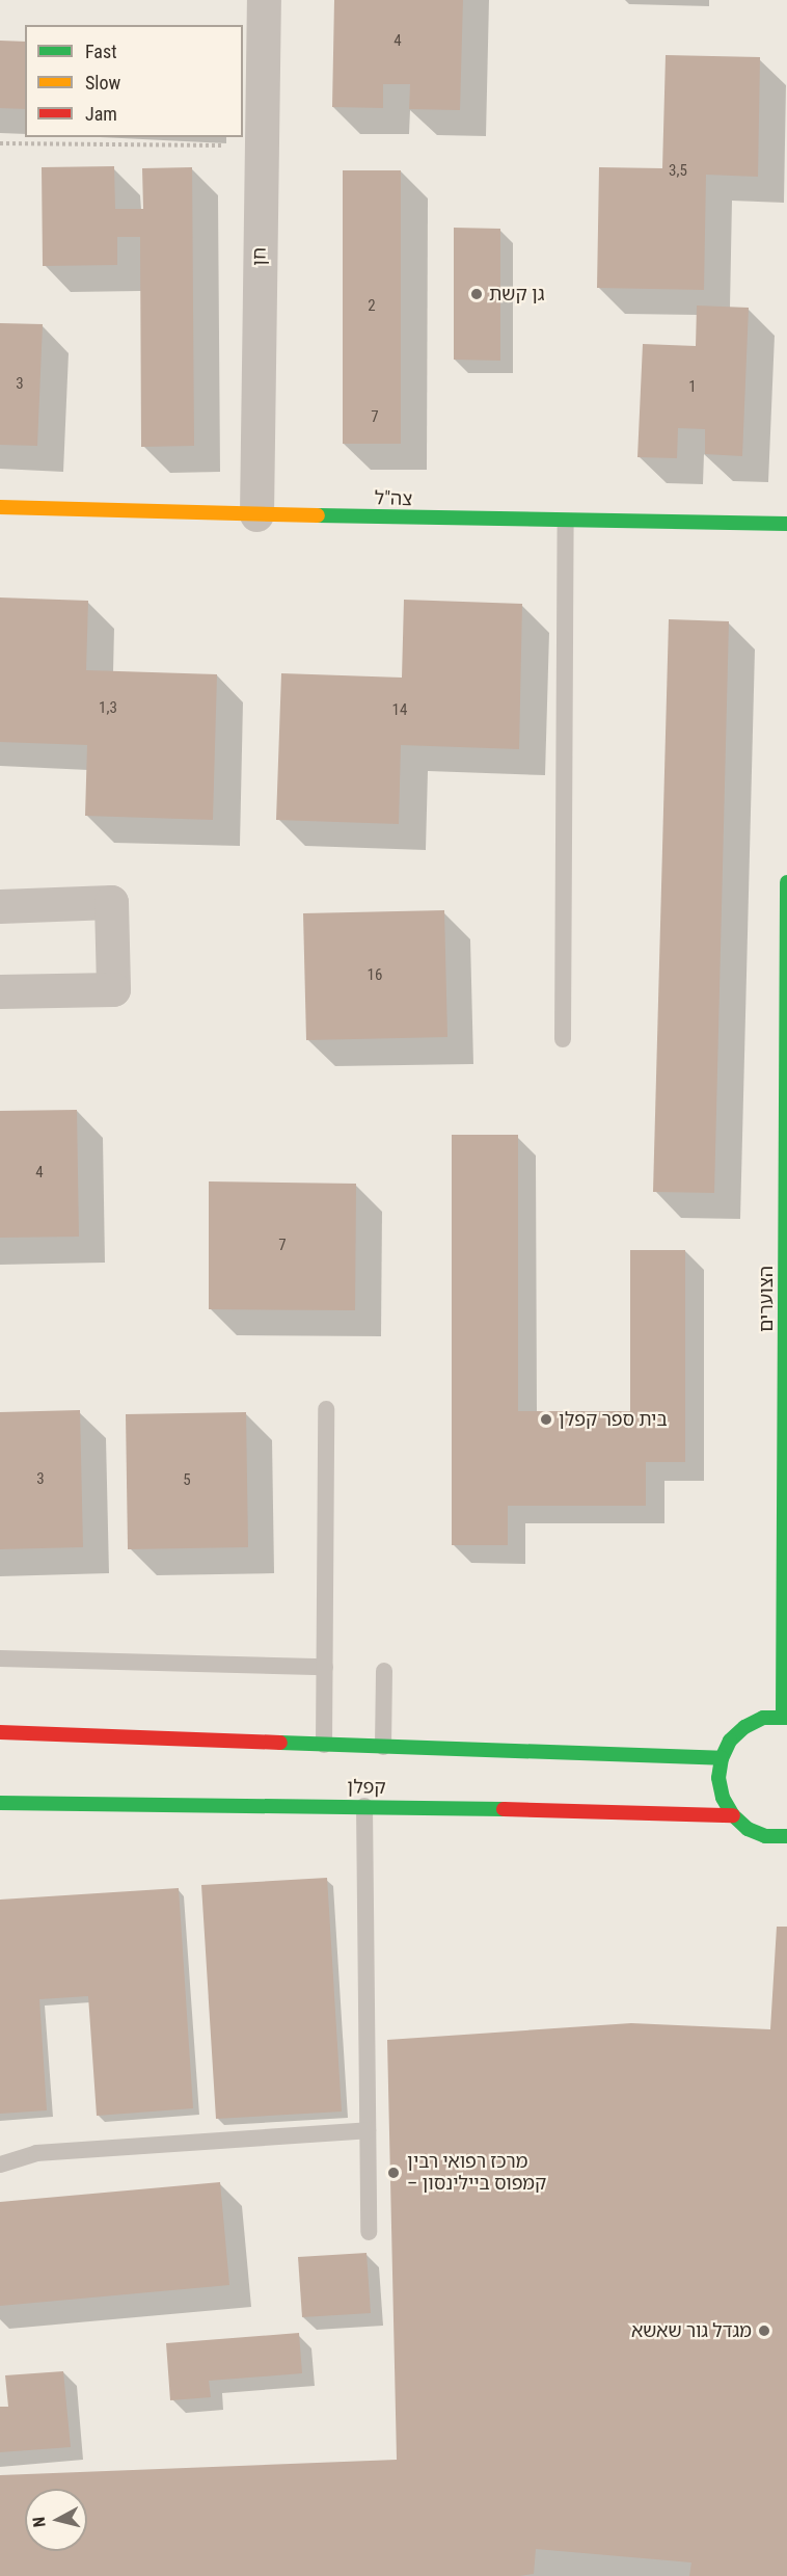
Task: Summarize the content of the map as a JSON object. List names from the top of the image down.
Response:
{
  "streets": {
    "street": [
      "חן",
      "צה\"ל",
      "הצוערים",
      "קפלן"
    ]
  },
  "crossings": [
    ["חן", "צה\"ל"]
  ],
  "places": [
    "גן קשת",
    "בית ספר קפלן",
    "מרכז רפואי רבין – קמפוס ביילינסון",
    "מגדל גור שאשא"
  ],
  "house_numbers": [
    "4",
    "3,5",
    "2",
    "3",
    "1",
    "7",
    "1,3",
    "14",
    "16",
    "4",
    "7",
    "3",
    "5"
  ],
  "legend": ["Fast", "Slow", "Jam"],
  "north": "left"
}
